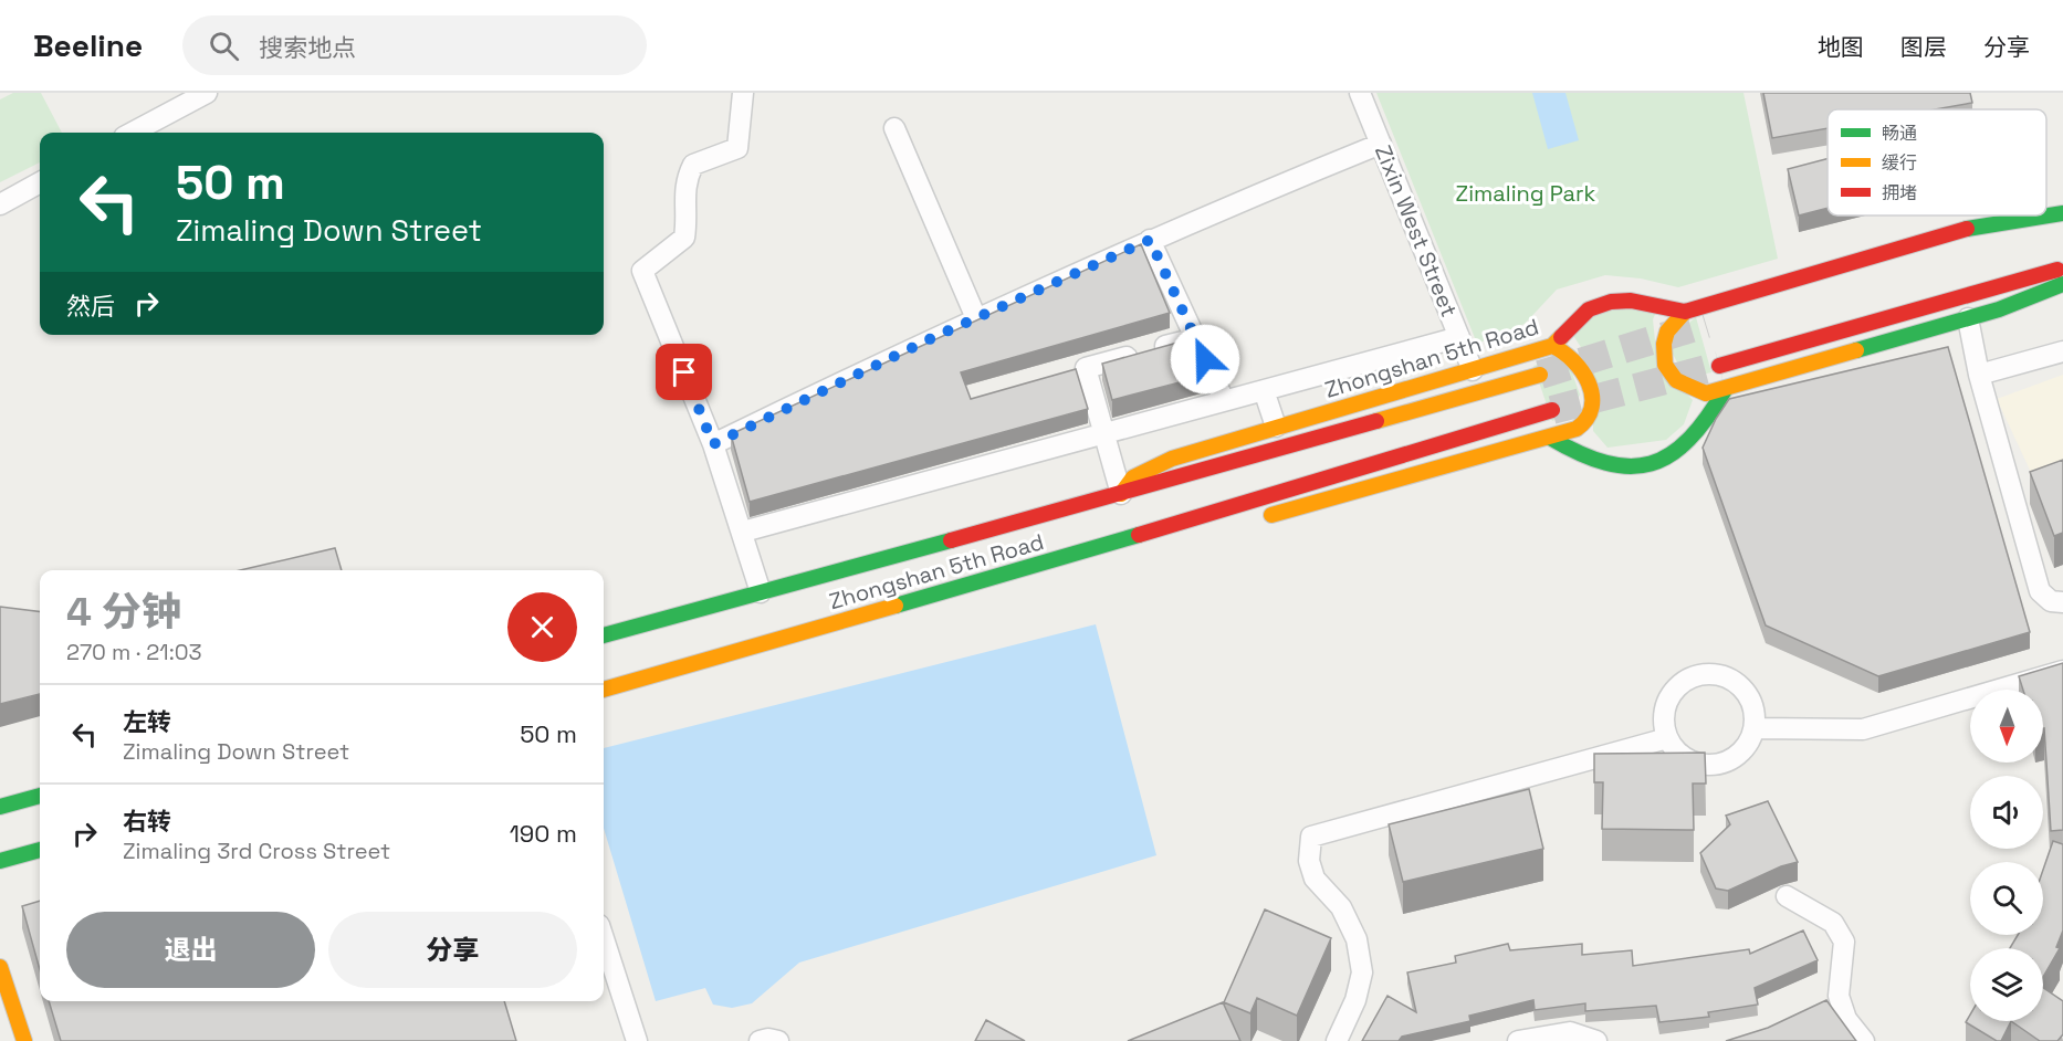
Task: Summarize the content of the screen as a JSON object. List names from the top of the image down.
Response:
{
  "streets": {
    "main road": ["Zhongshan 5th Road"],
    "street": ["Zixin West Street"]
  },
  "crossings": [
    ["Zixin West Street", "Zhongshan 5th Road"]
  ],
  "parks": ["Zimaling Park"],
  "legend": ["畅通", "缓行", "拥堵"],
  "north": "bottom",
  "page": {
    "header": "Beeline",
    "search": "搜索地点",
    "nav": ["地图", "图层", "分享"],
    "turn": ["50 m", "Zimaling Down Street"],
    "then": "然后",
    "heading": ["4 分钟", "270 m · 21:03"],
    "list": [
      {
        "name": "左转",
        "note": "Zimaling Down Street",
        "value": "50 m"
      },
      {
        "name": "右转",
        "note": "Zimaling 3rd Cross Street",
        "value": "190 m"
      }
    ],
    "buttons": ["退出", "分享"]
  }
}
